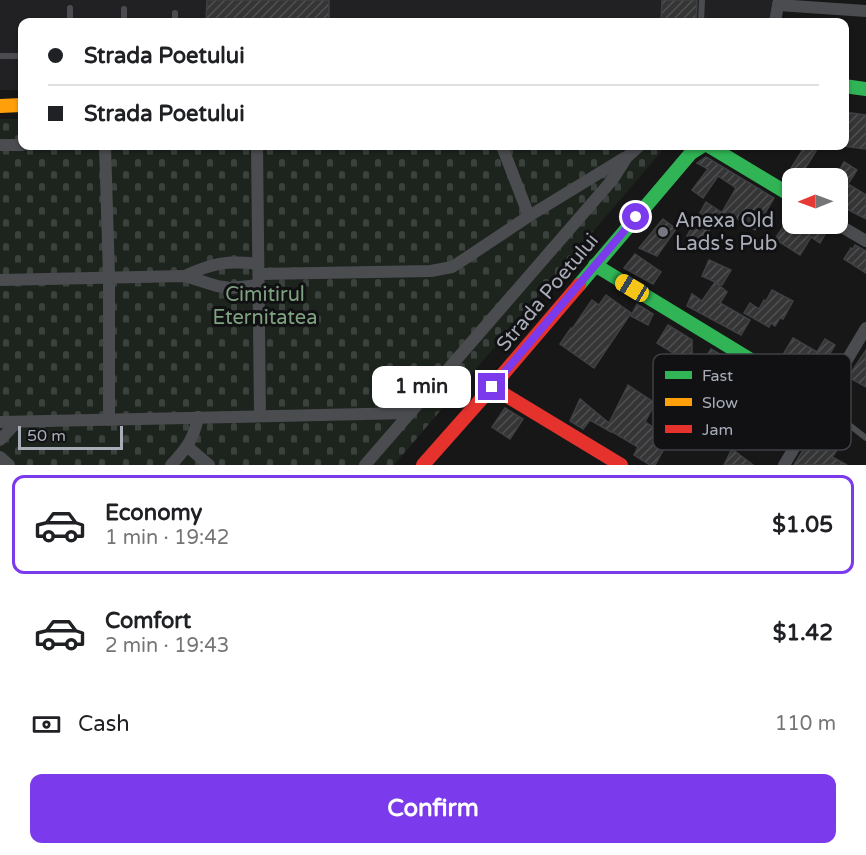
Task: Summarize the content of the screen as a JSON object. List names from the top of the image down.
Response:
{
  "streets": {
    "street": ["Strada Poetului"]
  },
  "parks": ["Cimitirul Eternitatea"],
  "places": ["Anexa Old Lads's Pub"],
  "legend": ["Fast", "Slow", "Jam"],
  "scale_bar": "50 m",
  "north": "left",
  "page": {
    "banner": ["Strada Poetului", "Strada Poetului"],
    "bubble": "1 min",
    "scale": "50 m",
    "list": [
      {
        "name": "Economy",
        "note": "1 min · 19:42",
        "value": "$1.05"
      },
      {
        "name": "Comfort",
        "note": "2 min · 19:43",
        "value": "$1.42"
      }
    ],
    "pay": ["Cash", "110 m"],
    "buttons": "Confirm"
  }
}
